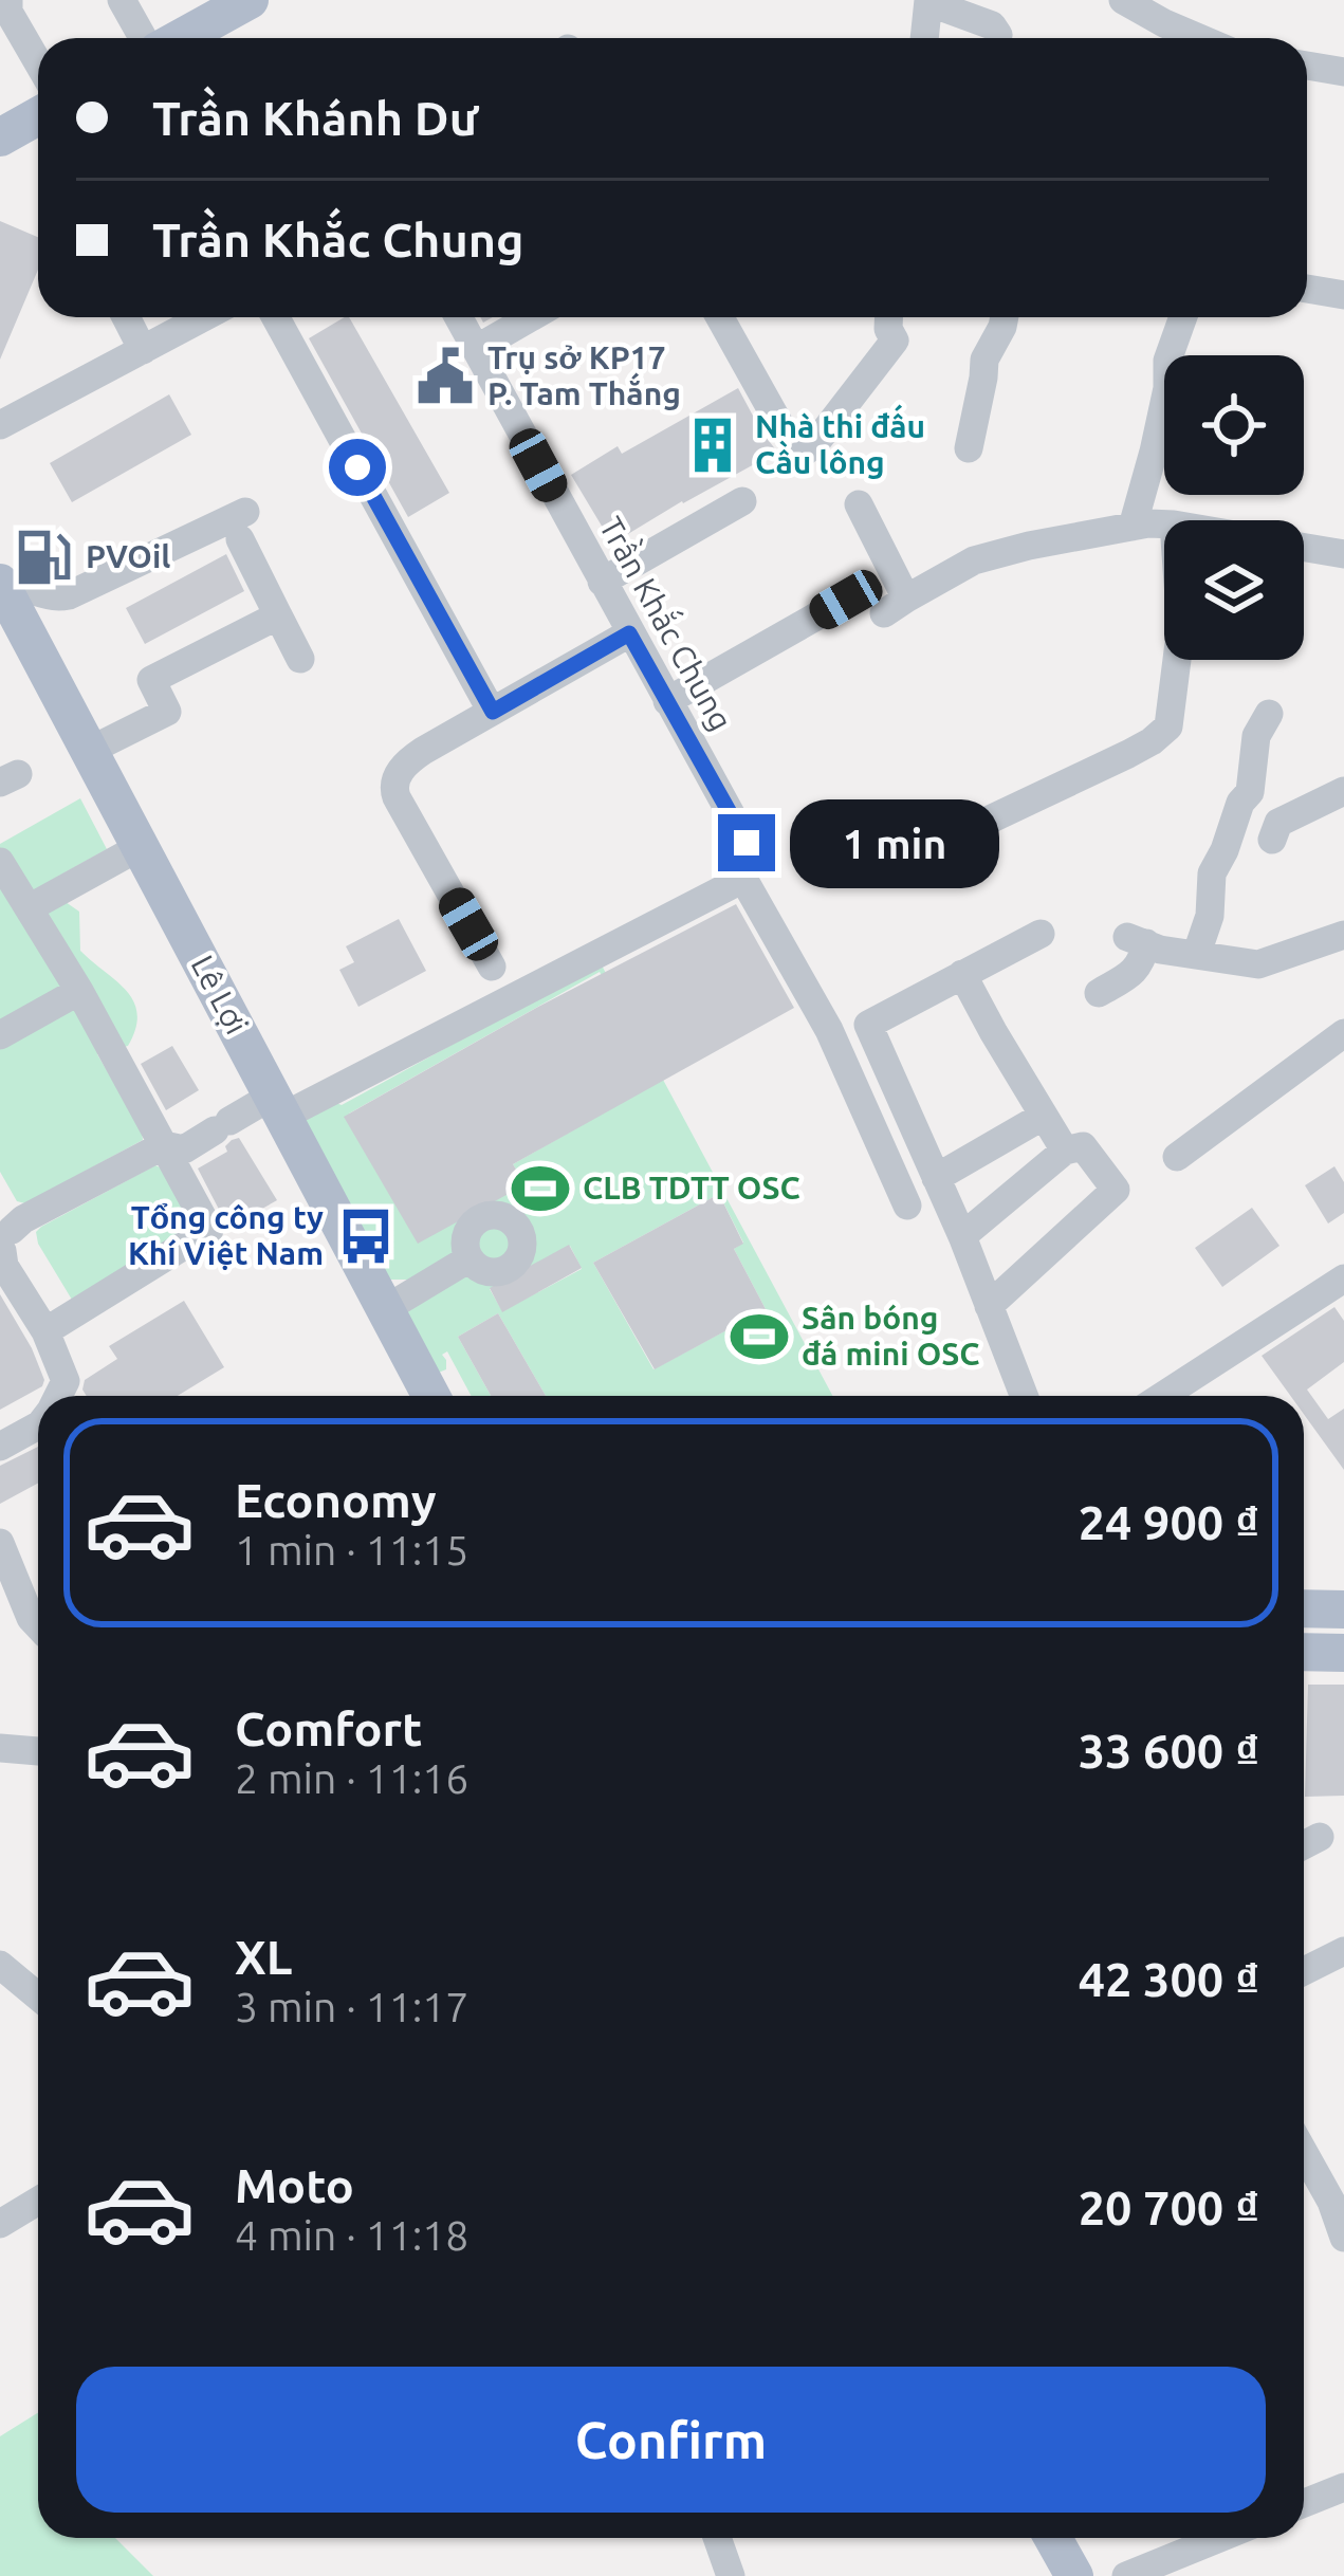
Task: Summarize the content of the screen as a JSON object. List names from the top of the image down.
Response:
{
  "streets": {
    "main road": ["Lê Lợi"],
    "street": ["Trần Khắc Chung"]
  },
  "places": {
    "public building": ["Trụ sở KP17 P. Tam Thắng"],
    "building": ["Nhà thi đấu Cầu lông"],
    "fuel station": ["PVOil"],
    "sports": ["CLB TDTT OSC", "Sân bóng đá mini OSC"],
    "bus stop": ["Tổng công ty Khí Việt Nam"]
  },
  "page": {
    "banner": ["Trần Khánh Dư", "Trần Khắc Chung"],
    "bubble": "1 min",
    "list": [
      {
        "name": "Economy",
        "note": "1 min · 11:15",
        "value": "24 900 ₫"
      },
      {
        "name": "Comfort",
        "note": "2 min · 11:16",
        "value": "33 600 ₫"
      },
      {
        "name": "XL",
        "note": "3 min · 11:17",
        "value": "42 300 ₫"
      },
      {
        "name": "Moto",
        "note": "4 min · 11:18",
        "value": "20 700 ₫"
      }
    ],
    "buttons": "Confirm"
  }
}
